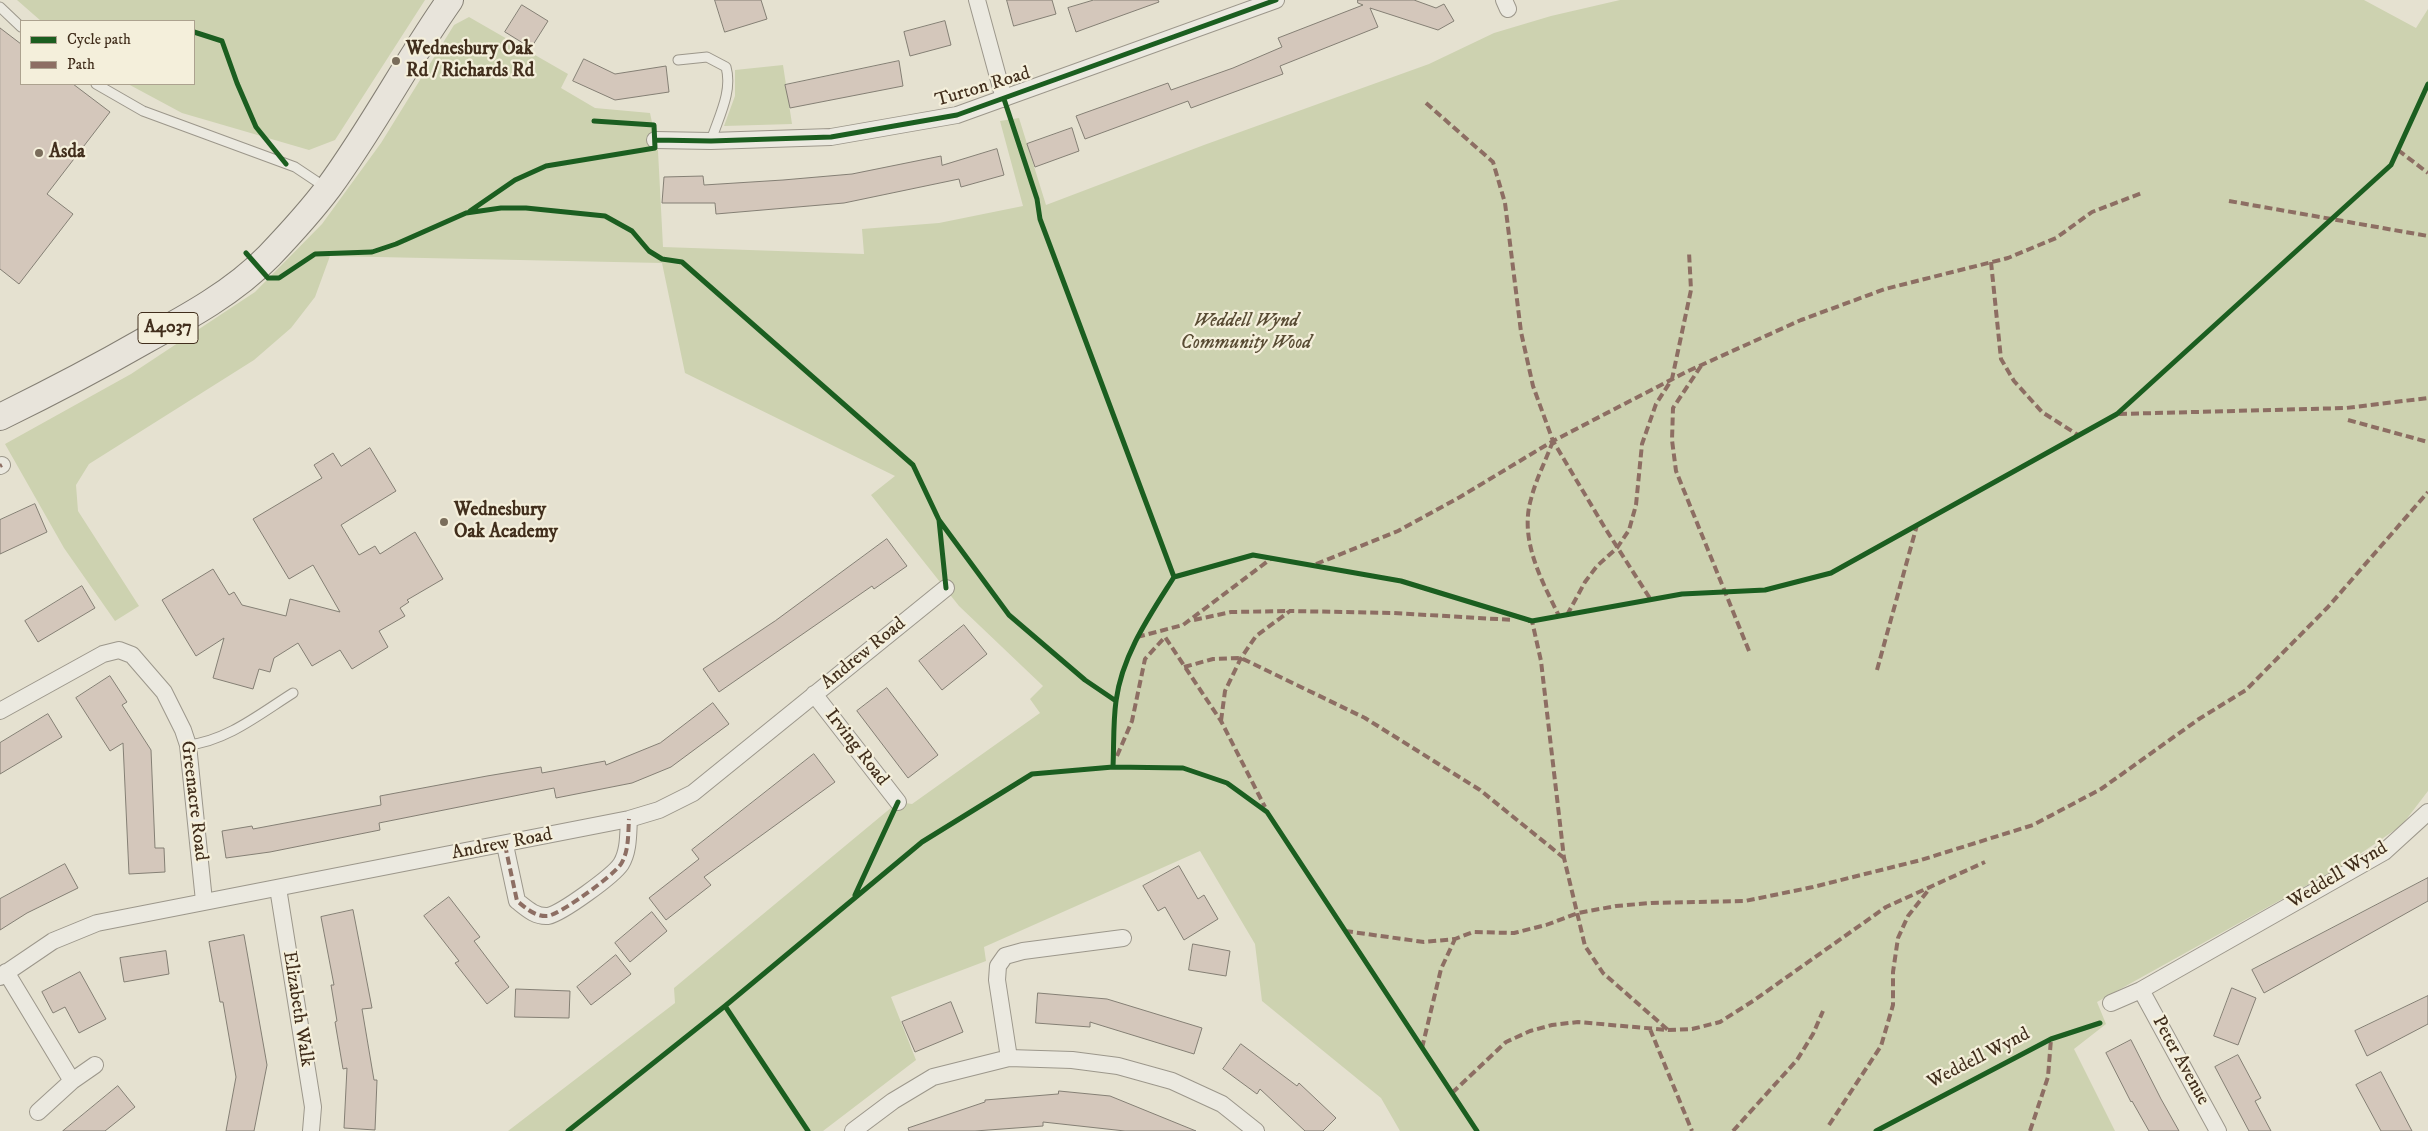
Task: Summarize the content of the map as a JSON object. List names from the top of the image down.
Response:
{
  "streets": {
    "main road": ["A4037"],
    "street": [
      "Turton Road",
      "Andrew Road",
      "Irving Road",
      "Greenacre Road",
      "Weddell Wynd",
      "Elizabeth Walk",
      "Peter Avenue"
    ]
  },
  "crossings": [
    ["Andrew Road", "Irving Road"],
    ["Andrew Road", "Greenacre Road"],
    ["Andrew Road", "Elizabeth Walk"],
    ["Weddell Wynd", "Peter Avenue"]
  ],
  "parks": ["Weddell Wynd Community Wood"],
  "places": ["Wednesbury Oak Rd / Richards Rd", "Asda", "Wednesbury Oak Academy"],
  "legend": ["Cycle path", "Path"]
}
